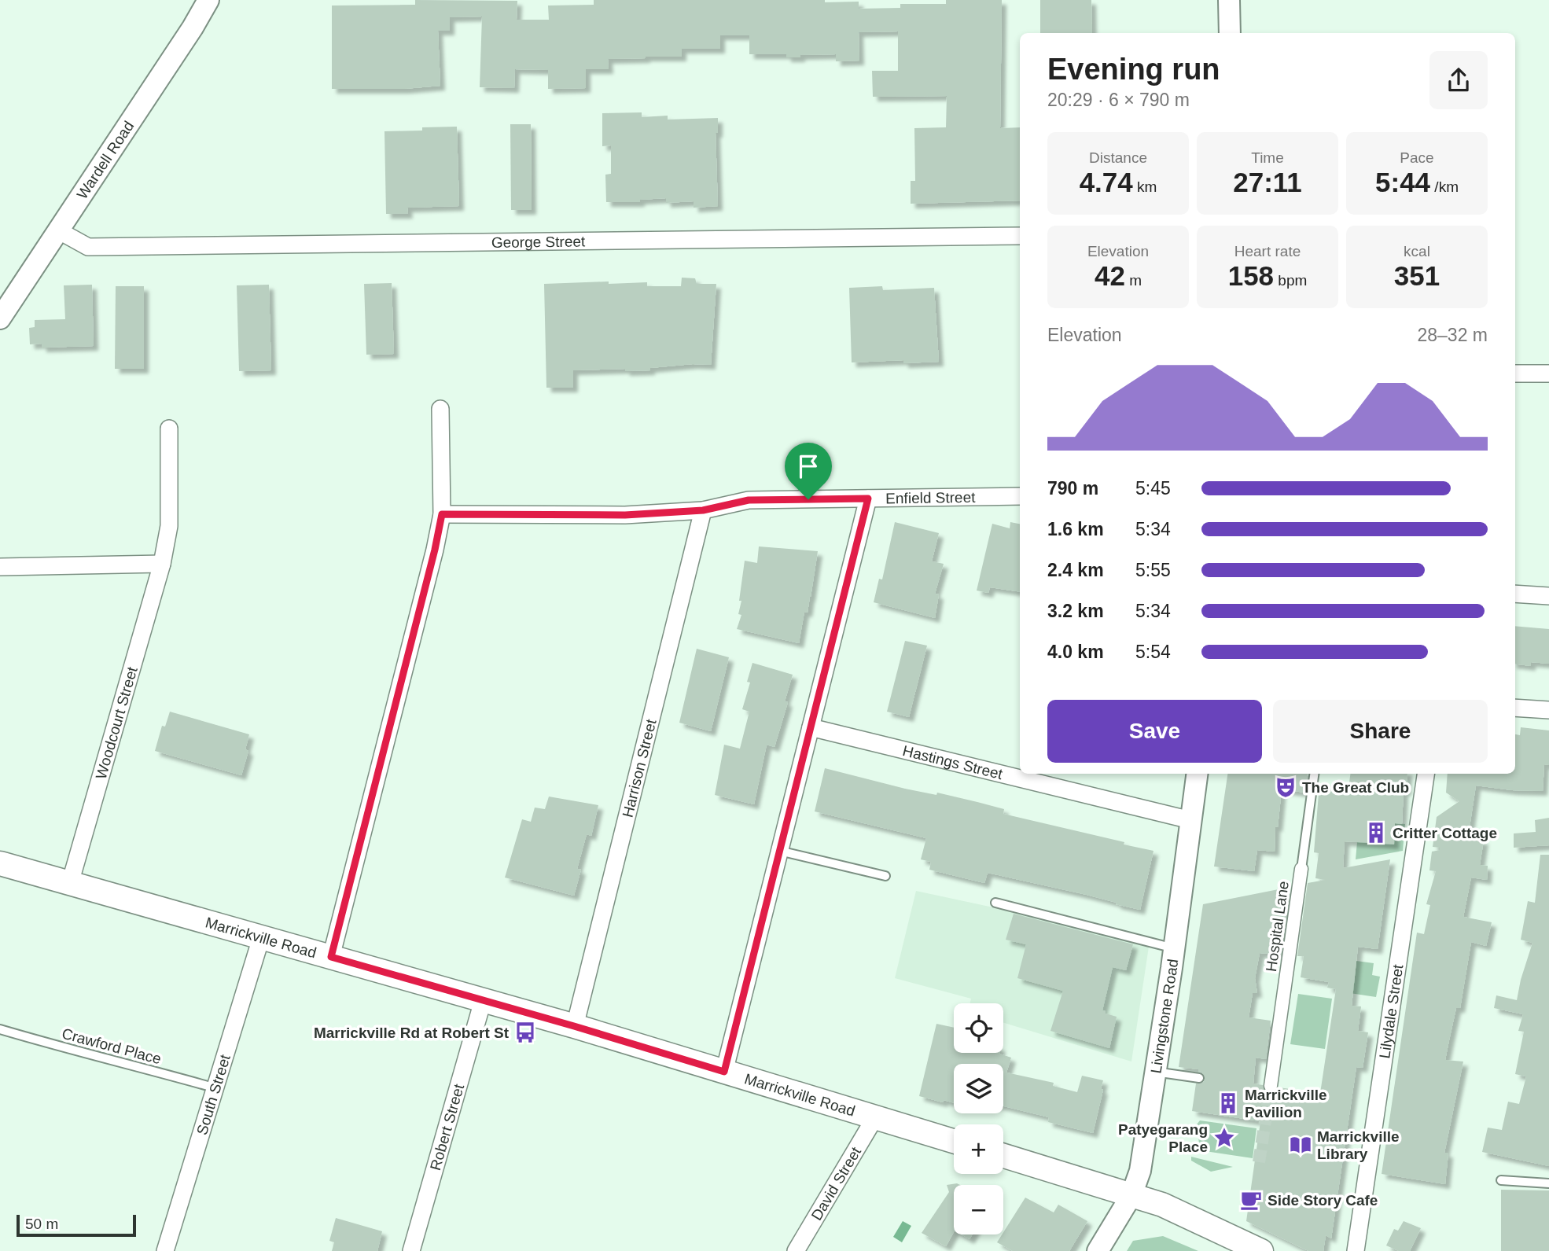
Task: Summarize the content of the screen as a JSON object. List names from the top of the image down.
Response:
{
  "streets": {
    "main road": ["Marrickville Road"],
    "street": [
      "Wardell Road",
      "George Street",
      "Enfield Street",
      "Woodcourt Street",
      "Hastings Street",
      "Harrison Street",
      "Hospital Lane",
      "Lilydale Street",
      "Livingstone Road",
      "South Street",
      "Robert Street",
      "David Street"
    ],
    "lane": ["Crawford Place"]
  },
  "crossings": [
    ["Wardell Road", "George Street"],
    ["Enfield Street", "Harrison Street"],
    ["Woodcourt Street", "Marrickville Road"],
    ["Hastings Street", "Livingstone Road"],
    ["Harrison Street", "Marrickville Road"],
    ["Marrickville Road", "South Street"],
    ["Marrickville Road", "Robert Street"],
    ["Marrickville Road", "David Street"],
    ["Crawford Place", "South Street"]
  ],
  "places": {
    "theatre": ["The Great Club"],
    "building": ["Critter Cottage", "Marrickville Pavilion"],
    "bus stop": ["Marrickville Rd at Robert St"],
    "place": ["Patyegarang Place"],
    "library": ["Marrickville Library"],
    "cafe": ["Side Story Cafe"]
  },
  "scale_bar": "50 m",
  "page": {
    "heading": ["Evening run", "20:29 · 6 × 790 m"],
    "stats": [
      ["Distance", "4.74 km"],
      ["Time", "27:11"],
      ["Pace", "5:44 /km"],
      ["Elevation", "42 m"],
      ["Heart rate", "158 bpm"],
      ["kcal", "351"]
    ],
    "chart": ["Elevation", "28–32 m"],
    "list": [
      {
        "name": "790 m",
        "note": "5:45"
      },
      {
        "name": "1.6 km",
        "note": "5:34"
      },
      {
        "name": "2.4 km",
        "note": "5:55"
      },
      {
        "name": "3.2 km",
        "note": "5:34"
      },
      {
        "name": "4.0 km",
        "note": "5:54"
      }
    ],
    "buttons": ["Save", "Share"],
    "map_buttons": ["+", "−"],
    "scale": "50 m"
  }
}
